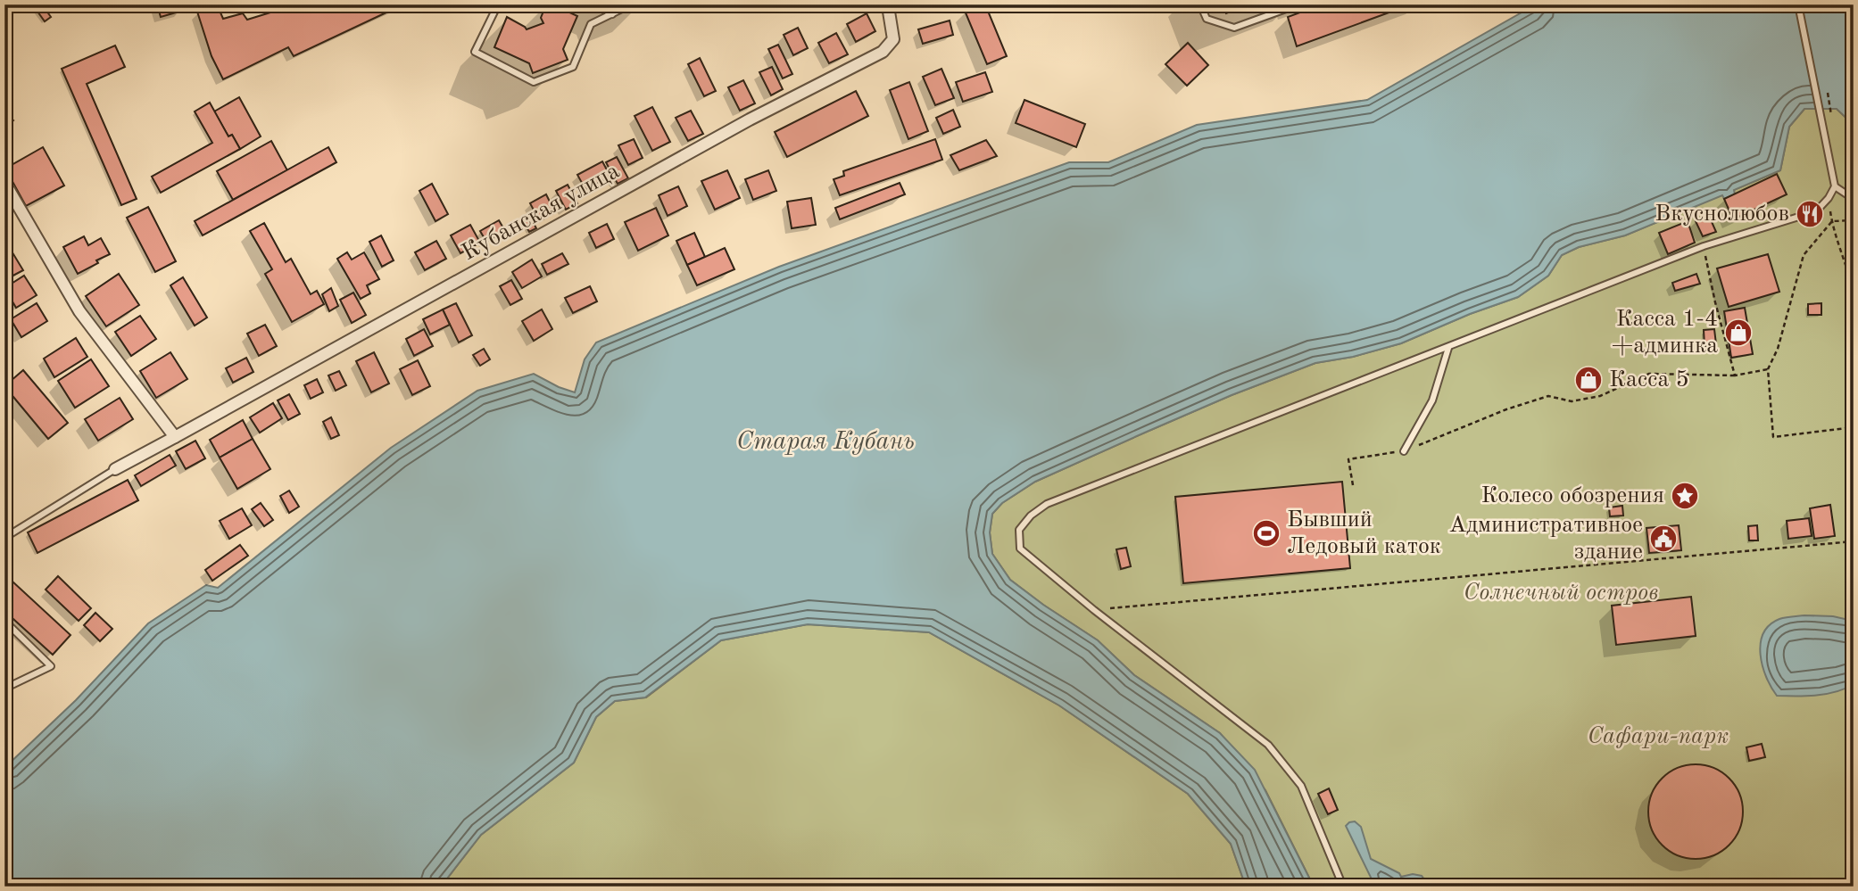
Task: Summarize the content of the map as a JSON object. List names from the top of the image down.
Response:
{
  "streets": {
    "street": ["Кубанская улица"]
  },
  "water": ["Старая Кубань"],
  "parks": ["Солнечный остров", "Сафари-парк"],
  "places": {
    "restaurant": ["Вкуснолюбов"],
    "shop": ["Касса 1-4 +админка", "Касса 5"],
    "place": ["Колесо обозрения"],
    "sports": ["Бывший Ледовый каток"],
    "public building": ["Административное здание"]
  }
}
